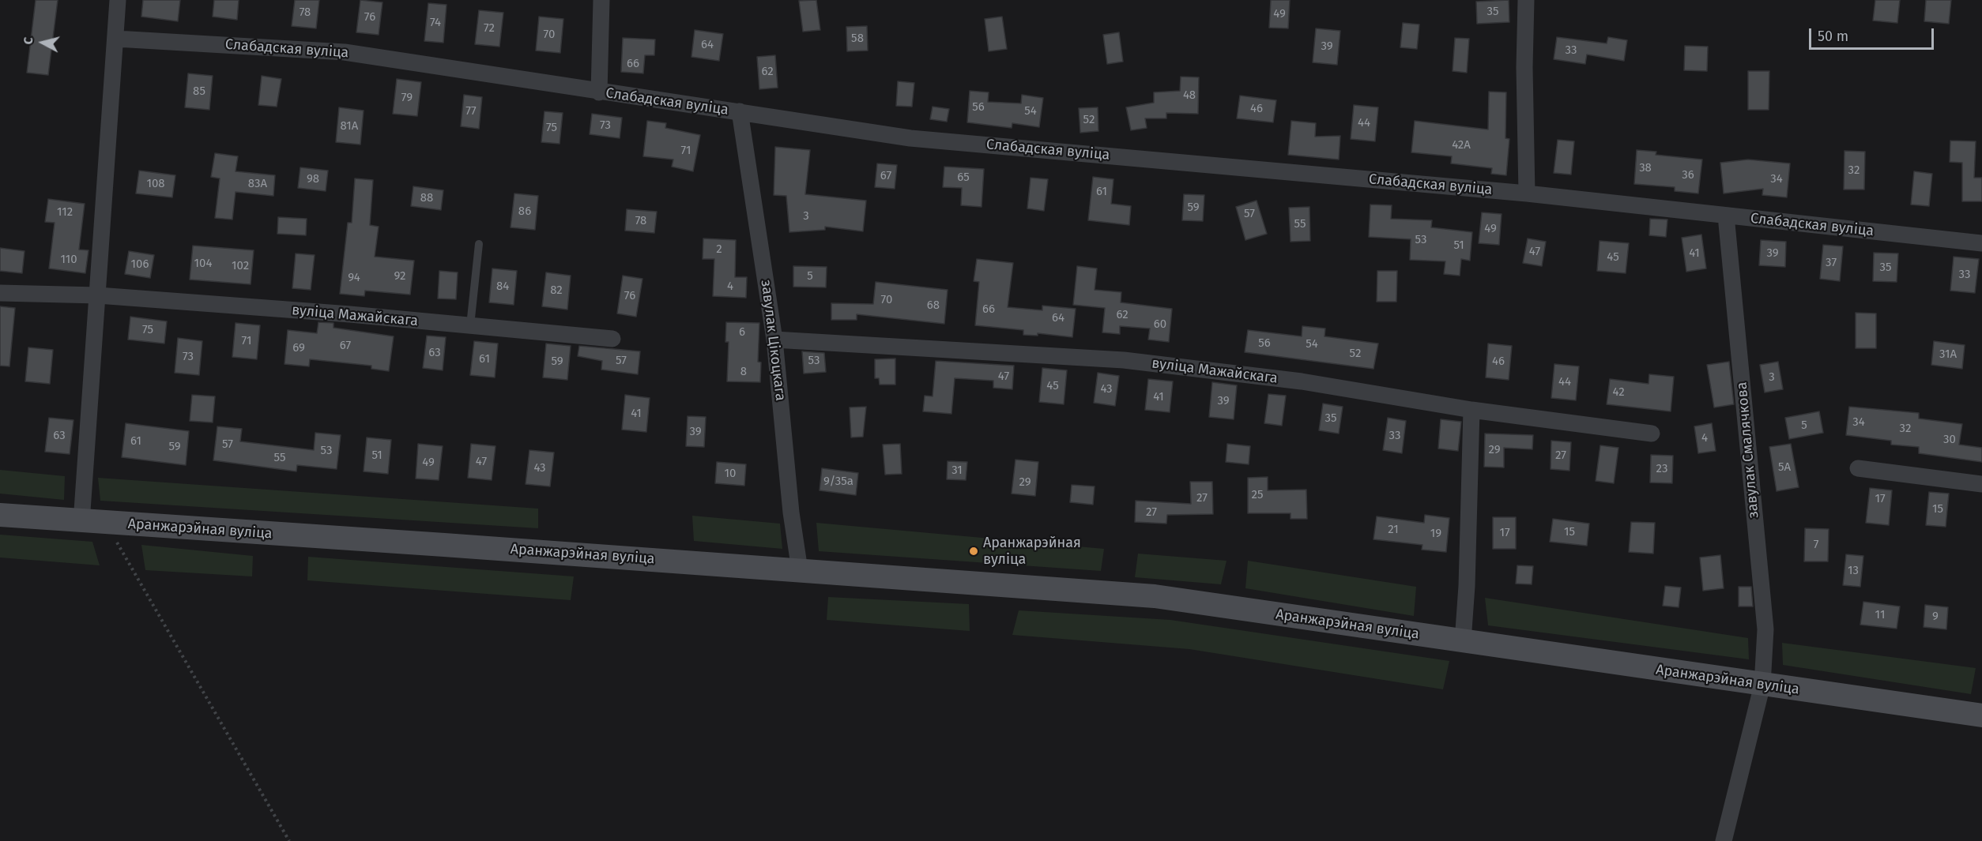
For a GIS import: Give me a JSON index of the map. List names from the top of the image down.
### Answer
{
  "streets": {
    "main road": ["Аранжарэйная вуліца"],
    "street": [
      "Слабадская вуліца",
      "вуліца Мажайскага",
      "завулак Цікоцкага",
      "завулак Смалячкова"
    ]
  },
  "crossings": [
    ["Слабадская вуліца", "завулак Цікоцкага"],
    ["Слабадская вуліца", "завулак Смалячкова"],
    ["вуліца Мажайскага", "завулак Цікоцкага"],
    ["завулак Цікоцкага", "Аранжарэйная вуліца"],
    ["завулак Смалячкова", "Аранжарэйная вуліца"]
  ],
  "places": ["Аранжарэйная вуліца"],
  "house_numbers": [
    "35",
    "78",
    "49",
    "76",
    "74",
    "72",
    "70",
    "58",
    "64",
    "39",
    "33",
    "66",
    "62",
    "85",
    "48",
    "79",
    "56",
    "46",
    "77",
    "54",
    "52",
    "44",
    "73",
    "81А",
    "75",
    "42А",
    "71",
    "38",
    "32",
    "36",
    "67",
    "65",
    "98",
    "34",
    "108",
    "83А",
    "61",
    "88",
    "59",
    "86",
    "112",
    "57",
    "3",
    "78",
    "55",
    "49",
    "53",
    "51",
    "2",
    "47",
    "41",
    "39",
    "45",
    "110",
    "37",
    "104",
    "106",
    "102",
    "35",
    "33",
    "92",
    "5",
    "94",
    "84",
    "4",
    "82",
    "76",
    "70",
    "68",
    "66",
    "62",
    "64",
    "60",
    "75",
    "6",
    "71",
    "56",
    "54",
    "67",
    "69",
    "63",
    "52",
    "31А",
    "73",
    "61",
    "57",
    "53",
    "59",
    "46",
    "8",
    "47",
    "3",
    "44",
    "45",
    "43",
    "42",
    "41",
    "39",
    "41",
    "35",
    "34",
    "5",
    "32",
    "39",
    "63",
    "33",
    "4",
    "30",
    "61",
    "57",
    "59",
    "29",
    "53",
    "51",
    "27",
    "55",
    "47",
    "49",
    "5А",
    "43",
    "23",
    "31",
    "10",
    "9/35а",
    "29",
    "25",
    "27",
    "17",
    "15",
    "27",
    "21",
    "15",
    "17",
    "19",
    "7",
    "13",
    "11",
    "9"
  ],
  "scale_bar": "50 m",
  "north": "left"
}
